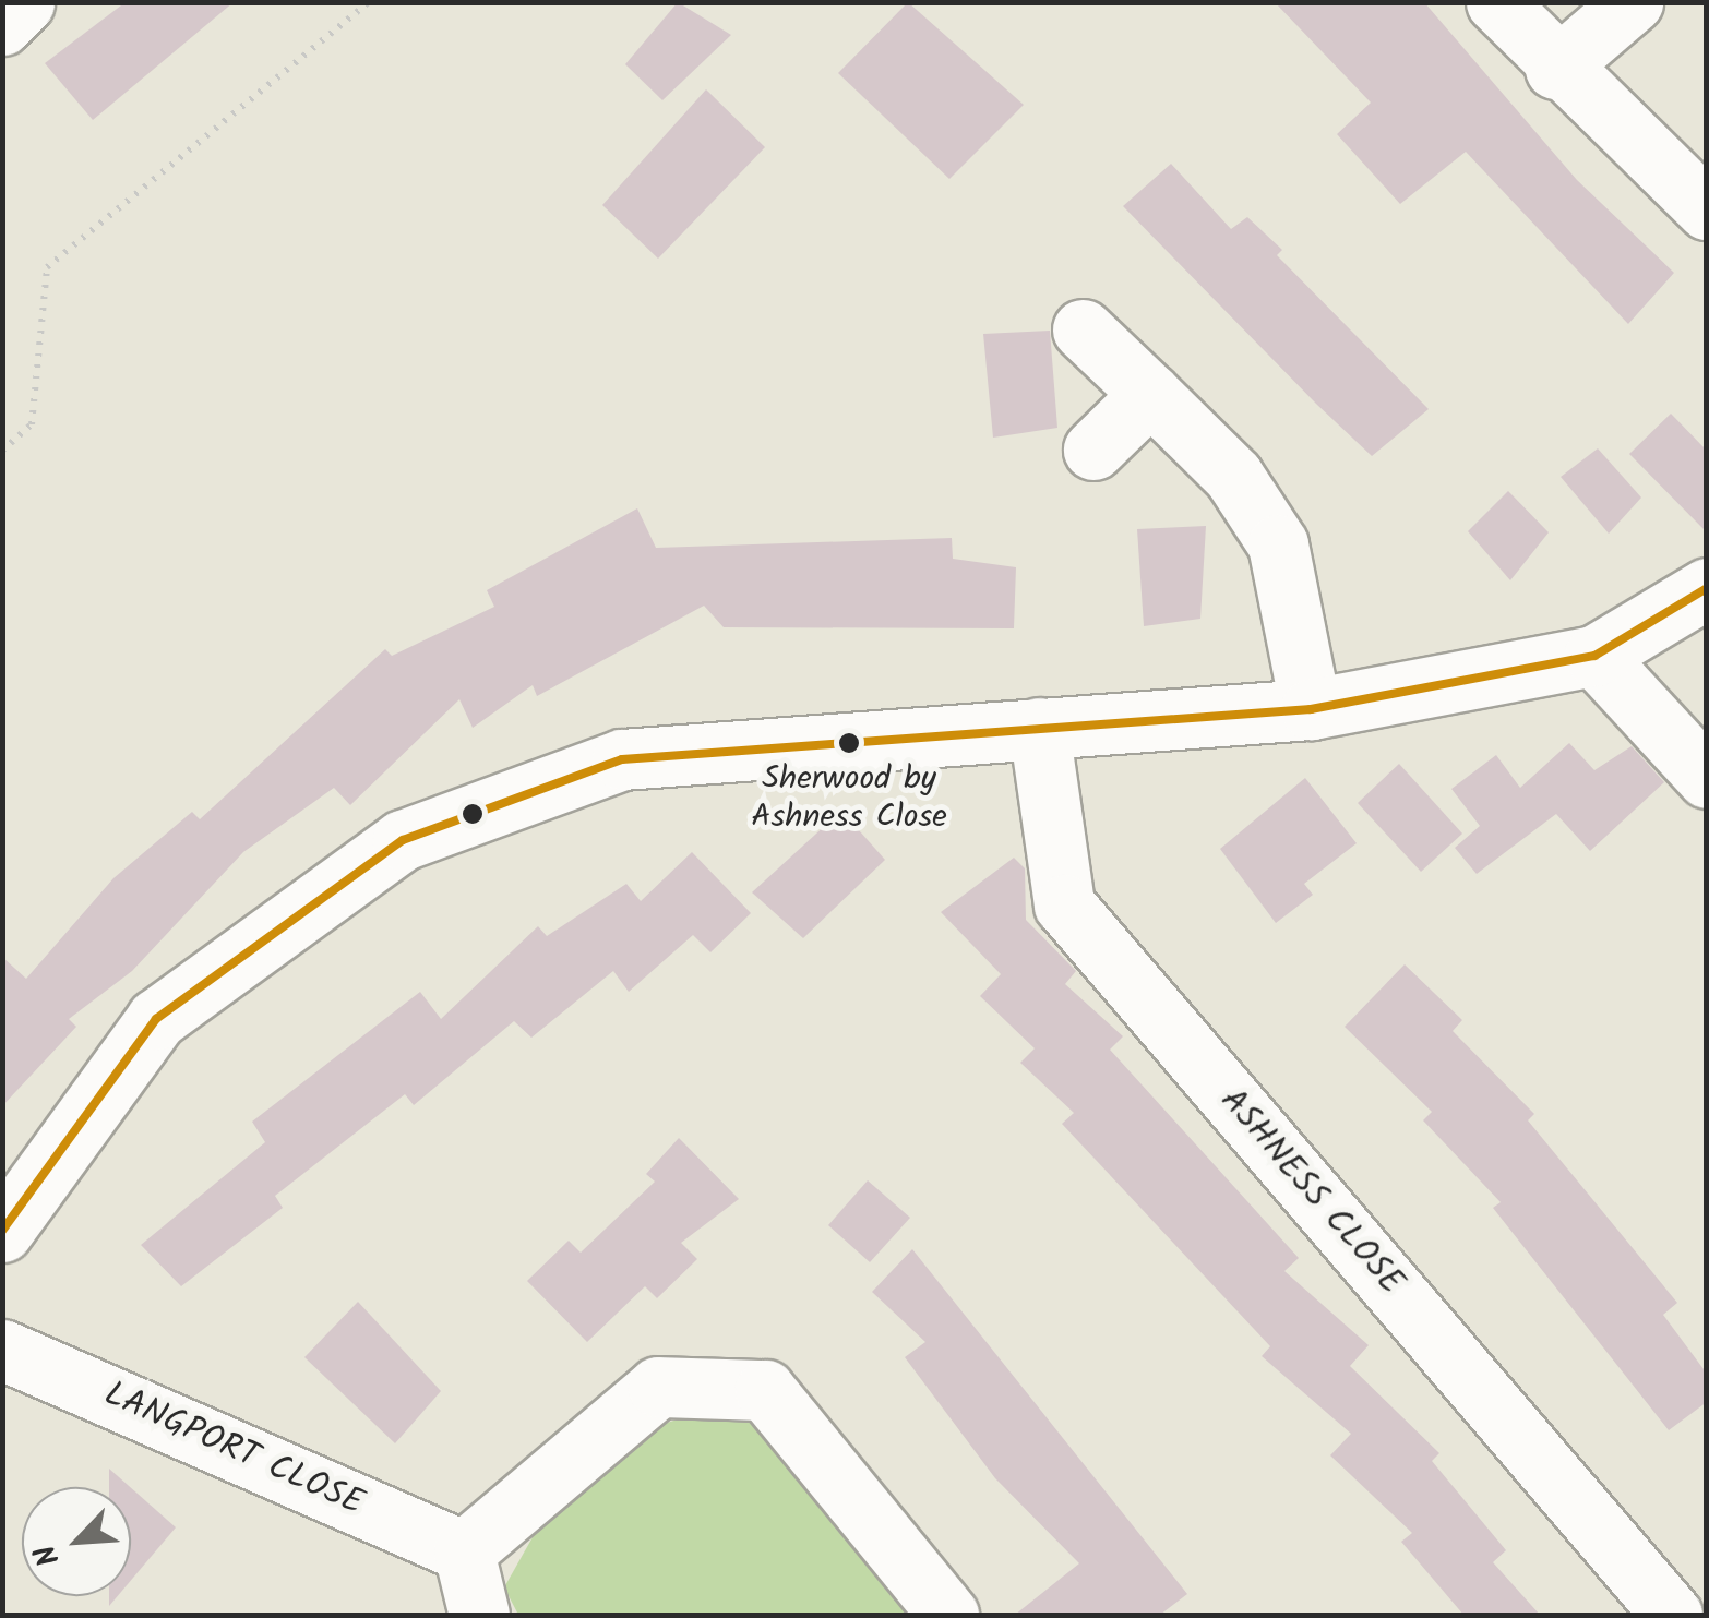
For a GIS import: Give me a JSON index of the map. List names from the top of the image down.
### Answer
{
  "streets": {
    "street": ["ASHNESS CLOSE", "LANGPORT CLOSE"]
  },
  "places": ["Sherwood by Ashness Close"],
  "north": "bottom left"
}
